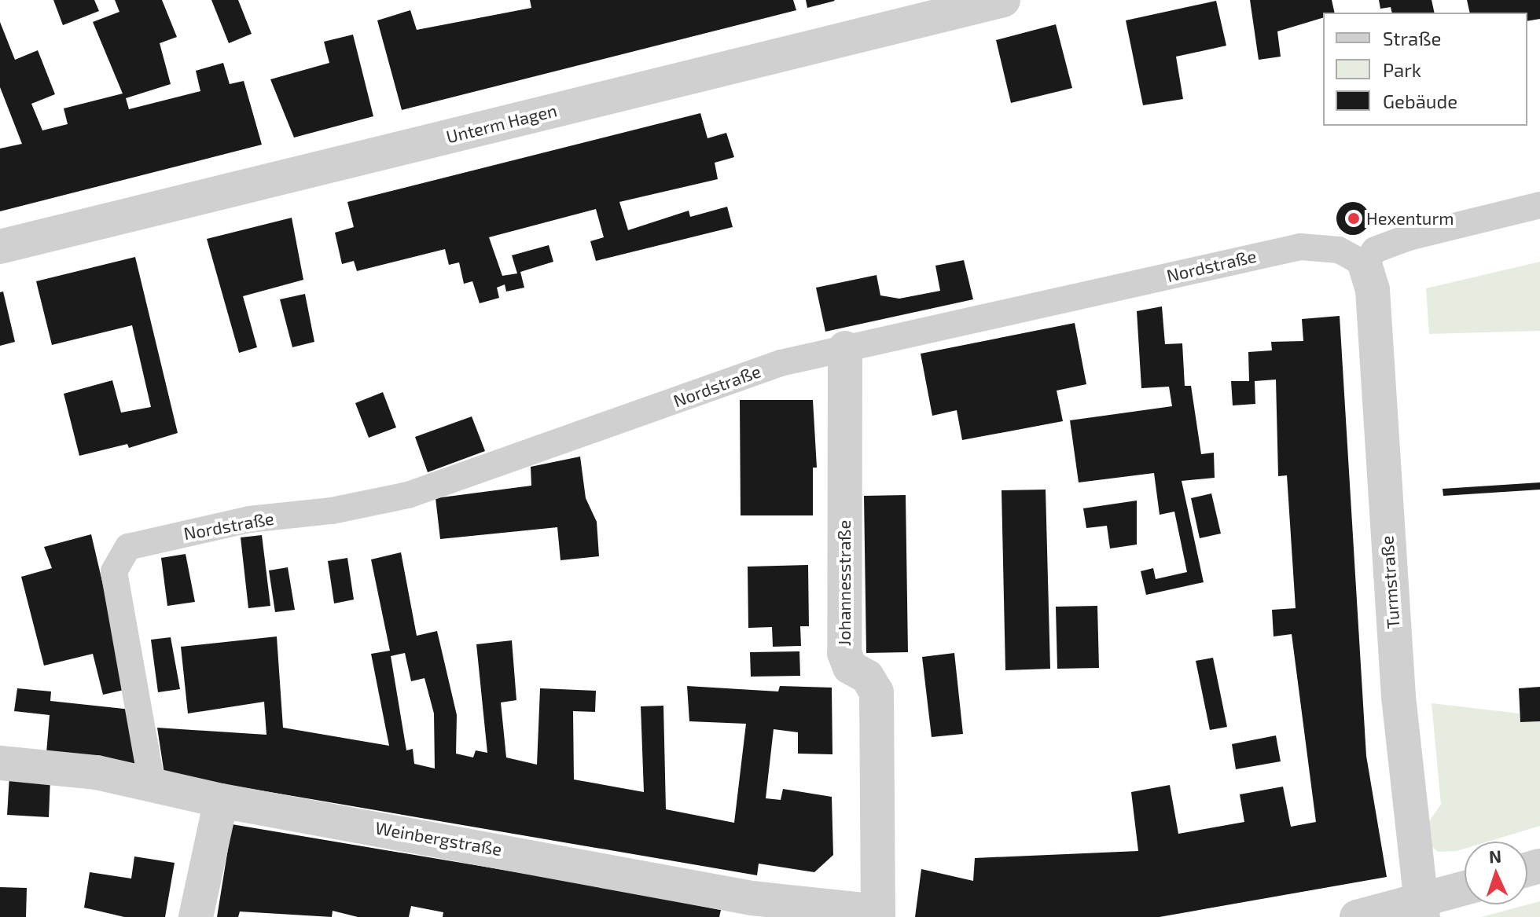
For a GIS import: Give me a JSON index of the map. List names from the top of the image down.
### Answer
{
  "streets": {
    "street": [
      "Unterm Hagen",
      "Turmstraße",
      "Johannesstraße",
      "Weinbergstraße"
    ],
    "lane": ["Nordstraße"]
  },
  "crossings": [
    ["Nordstraße", "Turmstraße"],
    ["Nordstraße", "Johannesstraße"],
    ["Nordstraße", "Weinbergstraße"],
    ["Johannesstraße", "Weinbergstraße"]
  ],
  "places": ["Hexenturm"],
  "legend": ["Straße", "Park", "Gebäude"],
  "north": "top"
}
